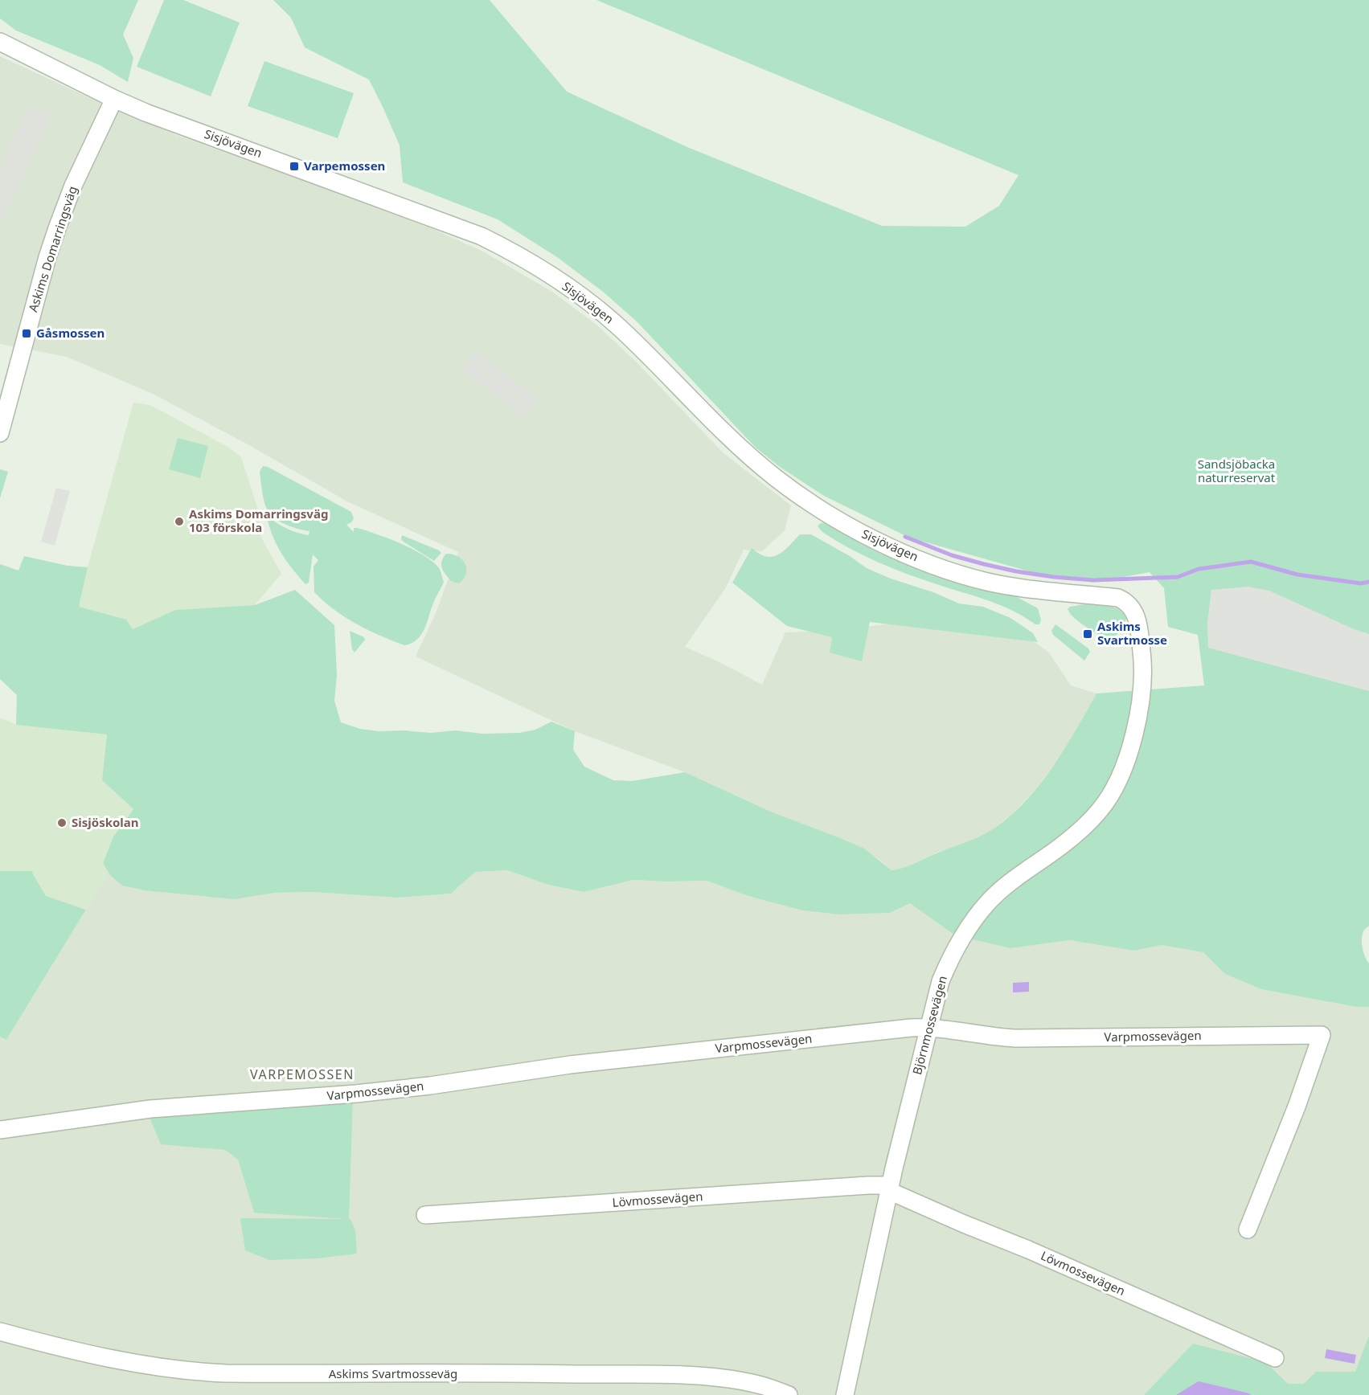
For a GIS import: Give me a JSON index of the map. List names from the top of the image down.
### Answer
{
  "streets": {
    "street": [
      "Sisjövägen",
      "Askims Domarringsväg",
      "Björnmossevägen",
      "Varpmossevägen",
      "Lövmossevägen",
      "Askims Svartmosseväg"
    ]
  },
  "crossings": [
    ["Sisjövägen", "Askims Domarringsväg"],
    ["Sisjövägen", "Björnmossevägen"],
    ["Björnmossevägen", "Varpmossevägen"],
    ["Björnmossevägen", "Lövmossevägen"]
  ],
  "districts": ["VARPEMOSSEN"],
  "parks": ["Sandsjöbacka naturreservat"],
  "places": {
    "transit": ["Varpemossen", "Gåsmossen", "Askims Svartmosse"],
    "other": ["Askims Domarringsväg 103 förskola", "Sisjöskolan"]
  }
}
